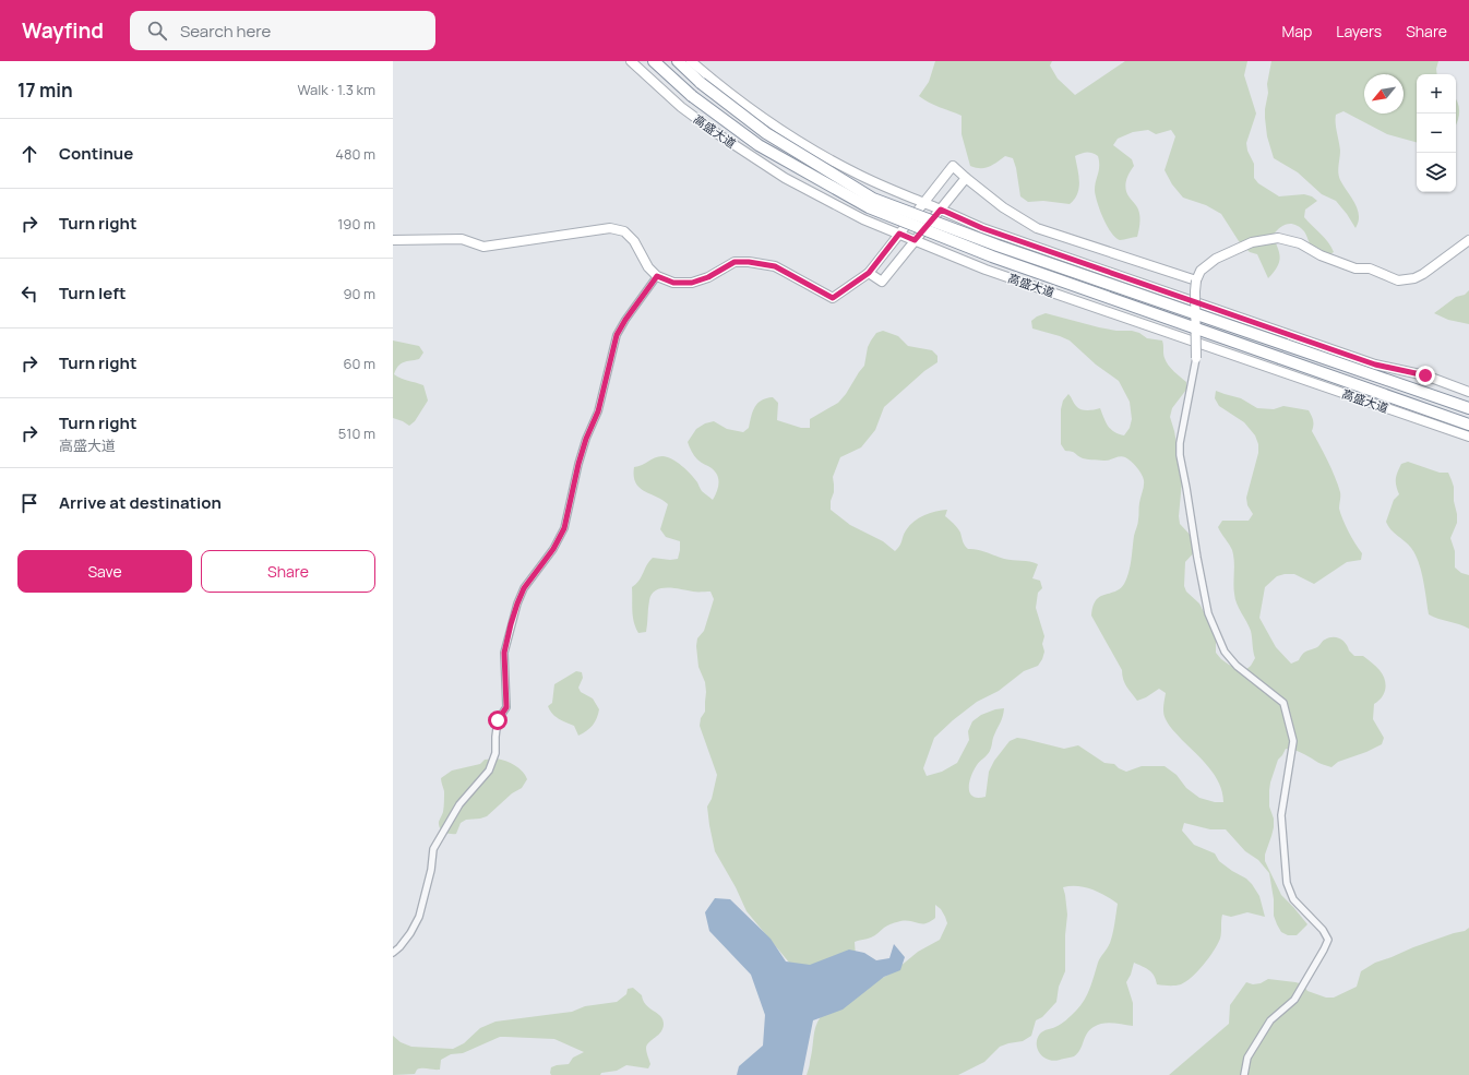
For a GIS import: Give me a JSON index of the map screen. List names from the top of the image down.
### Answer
{
  "streets": {
    "highway": ["高盛大道"]
  },
  "north": "bottom left",
  "page": {
    "header": "Wayfind",
    "search": "Search here",
    "nav": ["Map", "Layers", "Share"],
    "heading": ["17 min", "Walk · 1.3 km"],
    "map_buttons": ["+", "−"],
    "list": [
      ["Continue", "480 m"],
      ["Turn right", "190 m"],
      ["Turn left", "90 m"],
      ["Turn right", "60 m"],
      ["Turn right", "高盛大道", "510 m"],
      "Arrive at destination"
    ],
    "buttons": ["Save", "Share"]
  }
}
